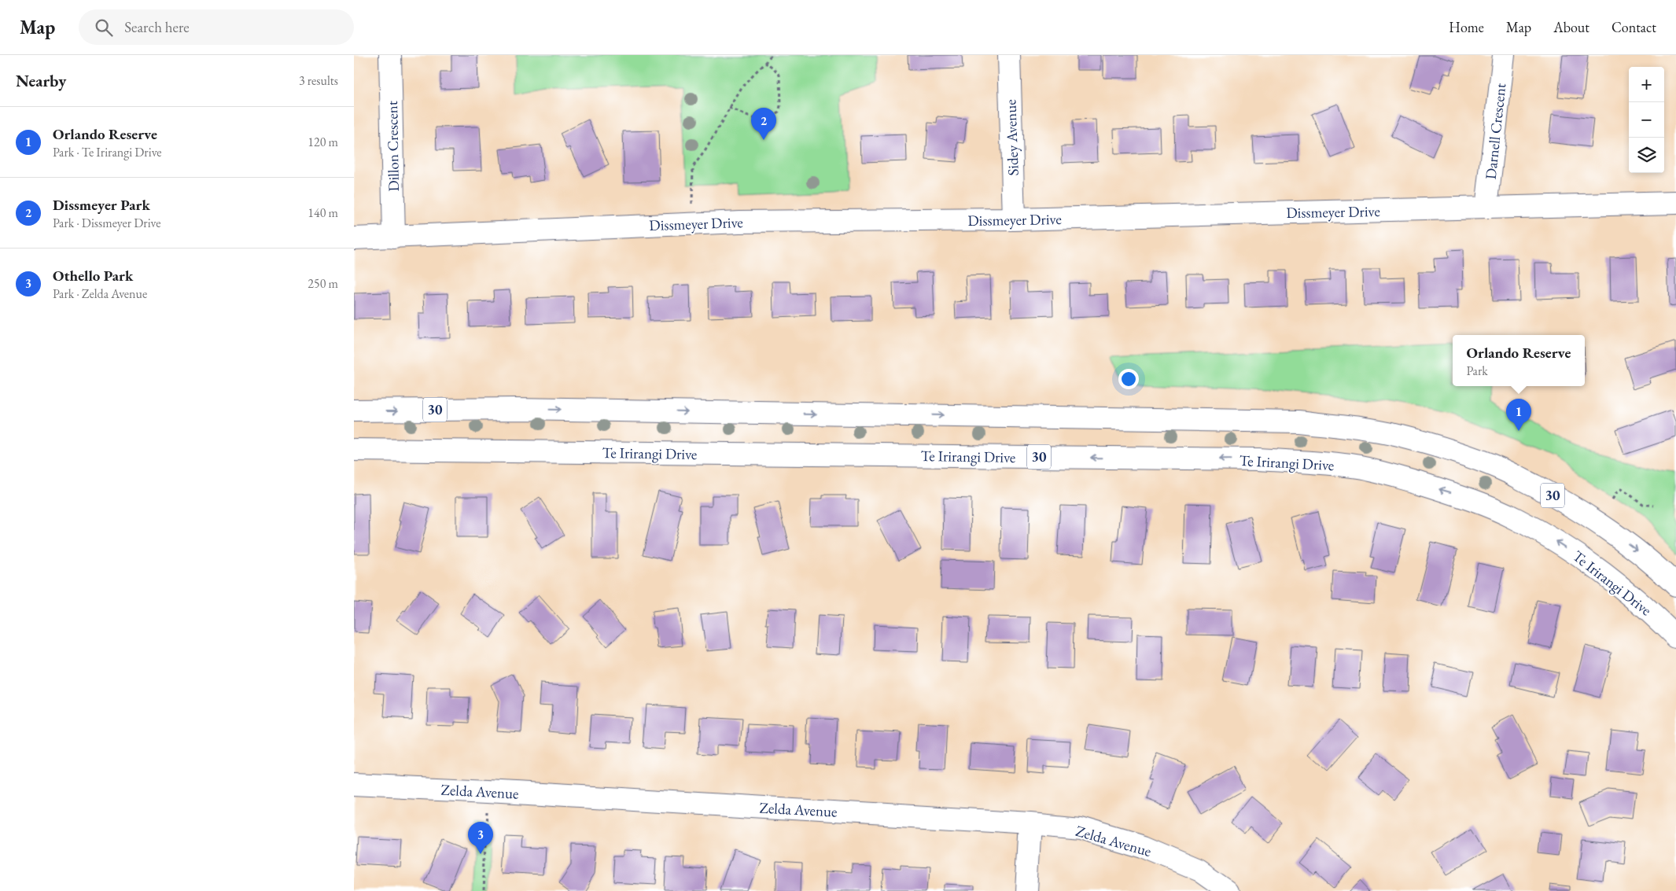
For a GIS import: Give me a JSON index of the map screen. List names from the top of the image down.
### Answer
{
  "streets": {
    "street": [
      "Darnell Crescent",
      "Sidey Avenue",
      "Dillon Crescent",
      "Dissmeyer Drive",
      "30",
      "Te Irirangi Drive",
      "Zelda Avenue"
    ]
  },
  "crossings": [
    ["Darnell Crescent", "Dissmeyer Drive"],
    ["Sidey Avenue", "Dissmeyer Drive"],
    ["Dillon Crescent", "Dissmeyer Drive"]
  ],
  "page": {
    "header": "Map",
    "search": "Search here",
    "nav": [
      "Home",
      "Map",
      "About",
      "Contact"
    ],
    "heading": ["Nearby", "3 results"],
    "map_buttons": ["+", "−"],
    "list": [
      {
        "mark": "1",
        "name": "Orlando Reserve",
        "note": "Park · Te Irirangi Drive",
        "value": "120 m"
      },
      {
        "mark": "2",
        "name": "Dissmeyer Park",
        "note": "Park · Dissmeyer Drive",
        "value": "140 m"
      },
      {
        "mark": "3",
        "name": "Othello Park",
        "note": "Park · Zelda Avenue",
        "value": "250 m"
      }
    ],
    "pins": ["2", "1", "3"],
    "popup": ["Orlando Reserve", "Park"]
  }
}
